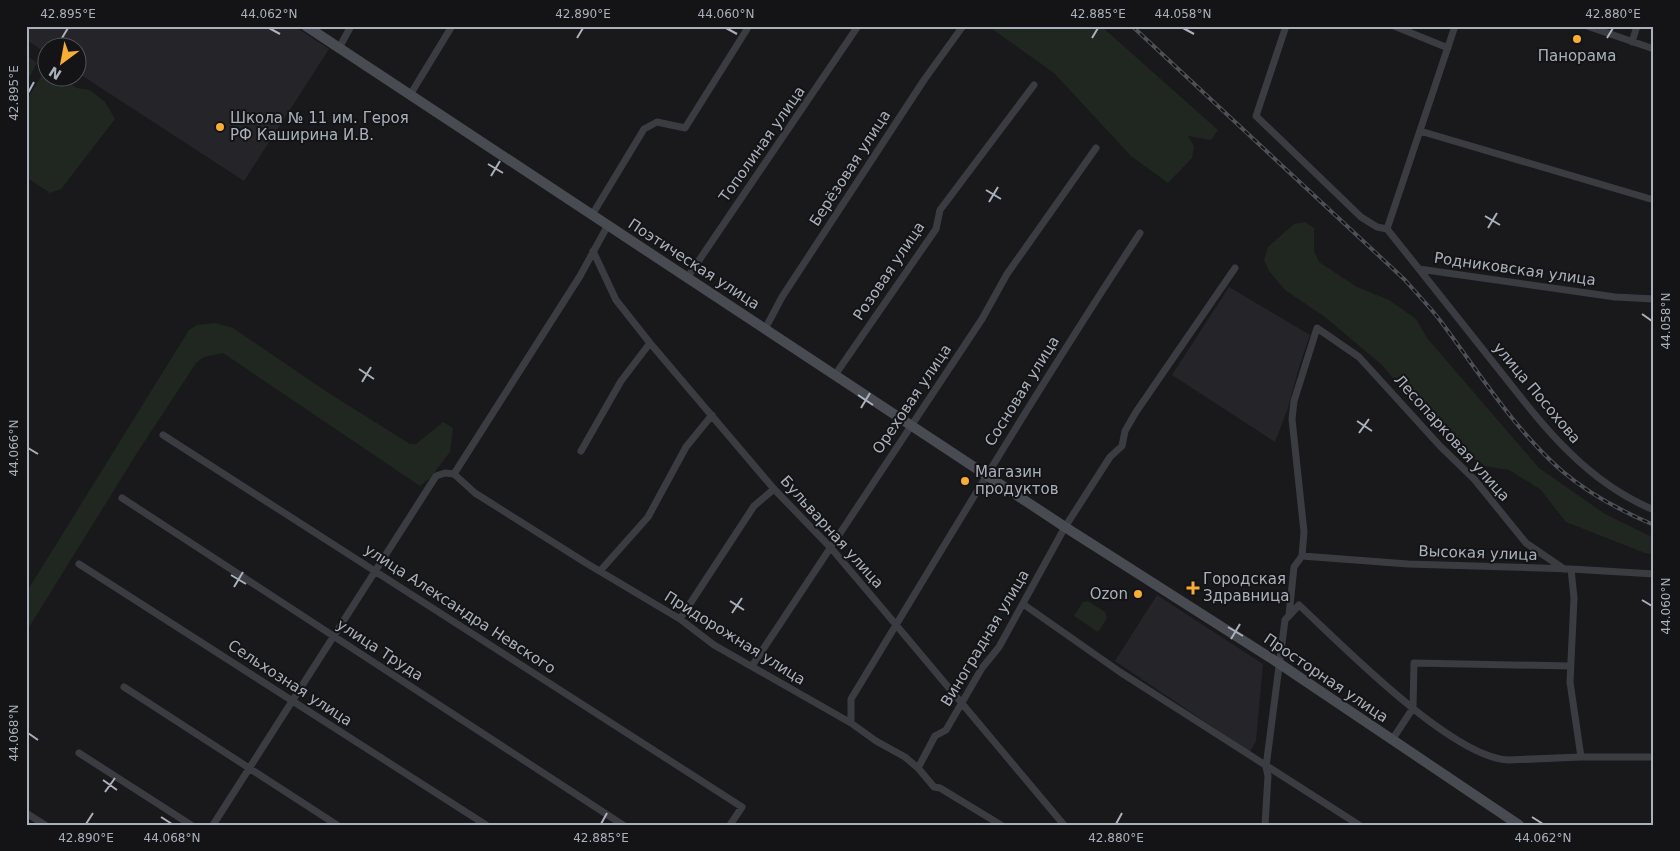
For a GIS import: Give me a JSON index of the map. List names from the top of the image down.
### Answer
{
  "streets": {
    "street": [
      "Тополиная улица",
      "Берёзовая улица",
      "Поэтическая улица",
      "Родниковская улица",
      "Розовая улица",
      "Сосновая улица",
      "улица Посохова",
      "Ореховая улица",
      "Лесопарковая улица",
      "Бульварная улица",
      "Высокая улица",
      "улица Александра Невского",
      "Придорожная улица",
      "Виноградная улица",
      "улица Труда",
      "Просторная улица",
      "Сельхозная улица"
    ]
  },
  "crossings": [
    ["Тополиная улица", "Поэтическая улица"],
    ["Берёзовая улица", "Поэтическая улица"],
    ["Поэтическая улица", "Розовая улица"],
    ["Поэтическая улица", "Сосновая улица"],
    ["Поэтическая улица", "Ореховая улица"],
    ["Поэтическая улица", "Виноградная улица"],
    ["Поэтическая улица", "Просторная улица"],
    ["Родниковская улица", "улица Посохова"],
    ["Сосновая улица", "Бульварная улица"],
    ["Сосновая улица", "Придорожная улица"],
    ["Ореховая улица", "Бульварная улица"],
    ["Ореховая улица", "Придорожная улица"],
    ["Лесопарковая улица", "Высокая улица"],
    ["Бульварная улица", "Виноградная улица"],
    ["Придорожная улица", "Виноградная улица"],
    ["Виноградная улица", "Просторная улица"]
  ],
  "places": {
    "other": [
      "Панорама",
      "Школа № 11 им. Героя РФ Каширина И.В.",
      "Магазин продуктов",
      "Ozon"
    ],
    "health": ["Городская Здравница"]
  },
  "north": "bottom left",
  "coordinates": [
    "42.895°E",
    "44.062°N",
    "42.890°E",
    "44.060°N",
    "42.885°E",
    "44.058°N",
    "42.880°E",
    "44.066°N",
    "44.068°N"
  ]
}
